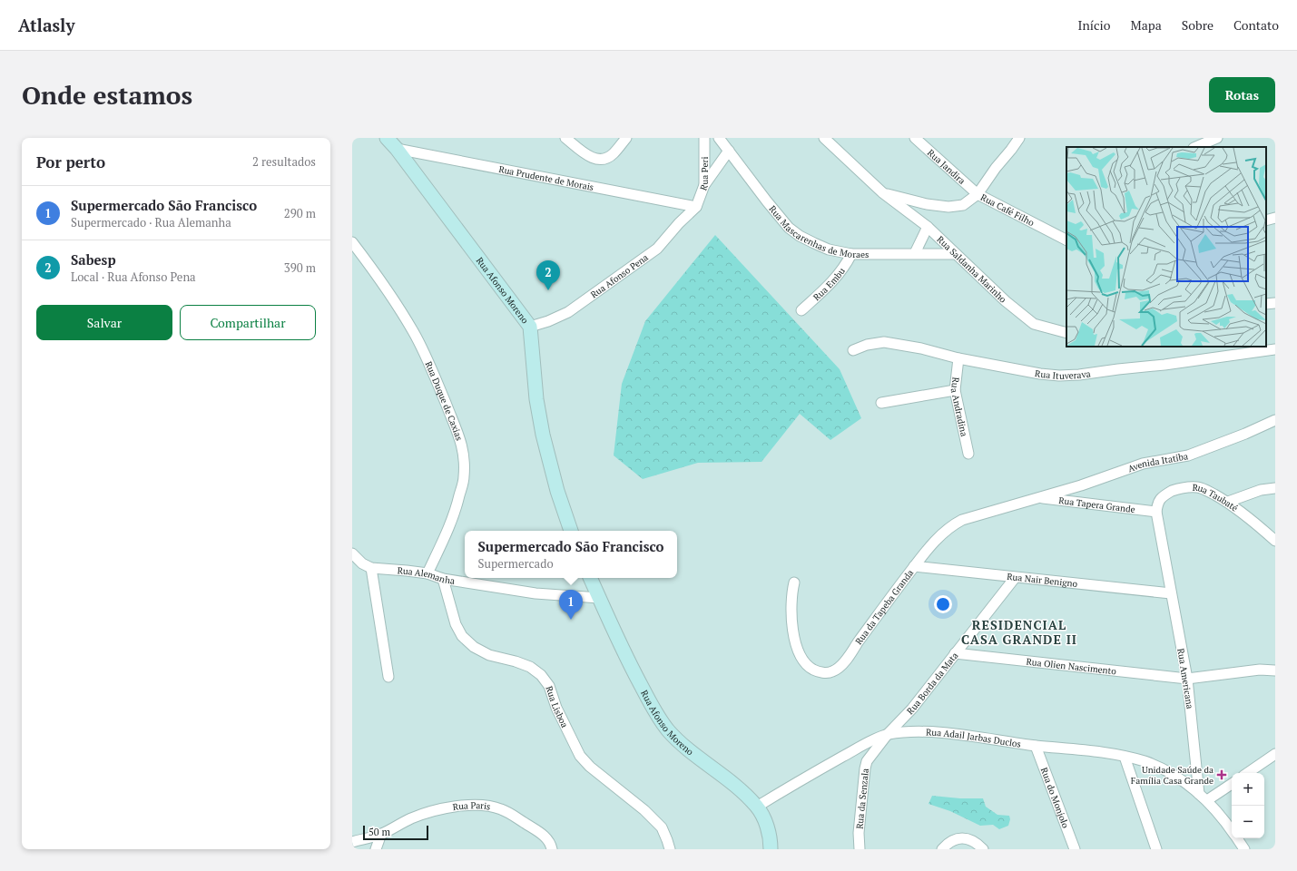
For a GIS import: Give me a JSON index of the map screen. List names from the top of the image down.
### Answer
{
  "streets": {
    "main road": ["Rua Afonso Moreno"],
    "street": [
      "Rua Jandira",
      "Rua Peri",
      "Rua Prudente de Morais",
      "Rua Café Filho",
      "Rua Mascarenhas de Moraes",
      "Rua Saldanha Marinho",
      "Rua Afonso Pena",
      "Rua Embu",
      "Rua Ituverava",
      "Rua Duque de Caxias",
      "Rua Andradina",
      "Avenida Itatiba",
      "Rua Taubaté",
      "Rua Tapera Grande",
      "Rua Alemanha",
      "Rua Nair Benigno",
      "Rua da Tapeba Granda",
      "Rua Olien Nascimento",
      "Rua Americana",
      "Rua Borda da Mata",
      "Rua Lisboa",
      "Rua Adail Jarbas Duclos",
      "Rua do Monjolo",
      "Rua da Senzala",
      "Rua Paris"
    ]
  },
  "crossings": [
    ["Rua Jandira", "Rua Café Filho"],
    ["Rua Peri", "Rua Prudente de Morais"],
    ["Rua Peri", "Rua Afonso Pena"],
    ["Rua Prudente de Morais", "Rua Afonso Pena"],
    ["Rua Prudente de Morais", "Rua Afonso Moreno"],
    ["Rua Café Filho", "Rua Saldanha Marinho"],
    ["Rua Mascarenhas de Moraes", "Rua Saldanha Marinho"],
    ["Rua Mascarenhas de Moraes", "Rua Embu"],
    ["Rua Afonso Pena", "Rua Afonso Moreno"],
    ["Rua Afonso Moreno", "Rua Alemanha"],
    ["Rua Afonso Moreno", "Rua Adail Jarbas Duclos"],
    ["Rua Ituverava", "Rua Andradina"],
    ["Rua Duque de Caxias", "Rua Alemanha"],
    ["Avenida Itatiba", "Rua Tapera Grande"],
    ["Avenida Itatiba", "Rua da Tapeba Granda"],
    ["Rua Taubaté", "Rua Tapera Grande"],
    ["Rua Taubaté", "Rua Americana"],
    ["Rua Tapera Grande", "Rua da Tapeba Granda"],
    ["Rua Tapera Grande", "Rua Americana"],
    ["Rua Alemanha", "Rua Lisboa"],
    ["Rua Nair Benigno", "Rua da Tapeba Granda"],
    ["Rua Nair Benigno", "Rua Americana"],
    ["Rua Nair Benigno", "Rua Borda da Mata"],
    ["Rua Olien Nascimento", "Rua Americana"],
    ["Rua Olien Nascimento", "Rua Borda da Mata"],
    ["Rua Americana", "Rua Adail Jarbas Duclos"],
    ["Rua Borda da Mata", "Rua Adail Jarbas Duclos"],
    ["Rua Borda da Mata", "Rua da Senzala"],
    ["Rua Adail Jarbas Duclos", "Rua do Monjolo"],
    ["Rua Adail Jarbas Duclos", "Rua da Senzala"]
  ],
  "districts": ["RESIDENCIAL CASA GRANDE II"],
  "places": {
    "health": ["Unidade Saúde da Família Casa Grande"]
  },
  "scale_bar": "50 m",
  "page": {
    "header": "Atlasly",
    "nav": [
      "Início",
      "Mapa",
      "Sobre",
      "Contato"
    ],
    "buttons": [
      "Rotas",
      ["Salvar", "Compartilhar"]
    ],
    "title": "Onde estamos",
    "heading": ["Por perto", "2 resultados"],
    "list": [
      {
        "mark": "1",
        "name": "Supermercado São Francisco",
        "note": "Supermercado · Rua Alemanha",
        "value": "290 m"
      },
      {
        "mark": "2",
        "name": "Sabesp",
        "note": "Local · Rua Afonso Pena",
        "value": "390 m"
      }
    ],
    "pins": ["2", "1"],
    "popup": ["Supermercado São Francisco", "Supermercado"],
    "map_buttons": ["+", "−"],
    "scale": "50 m"
  }
}
